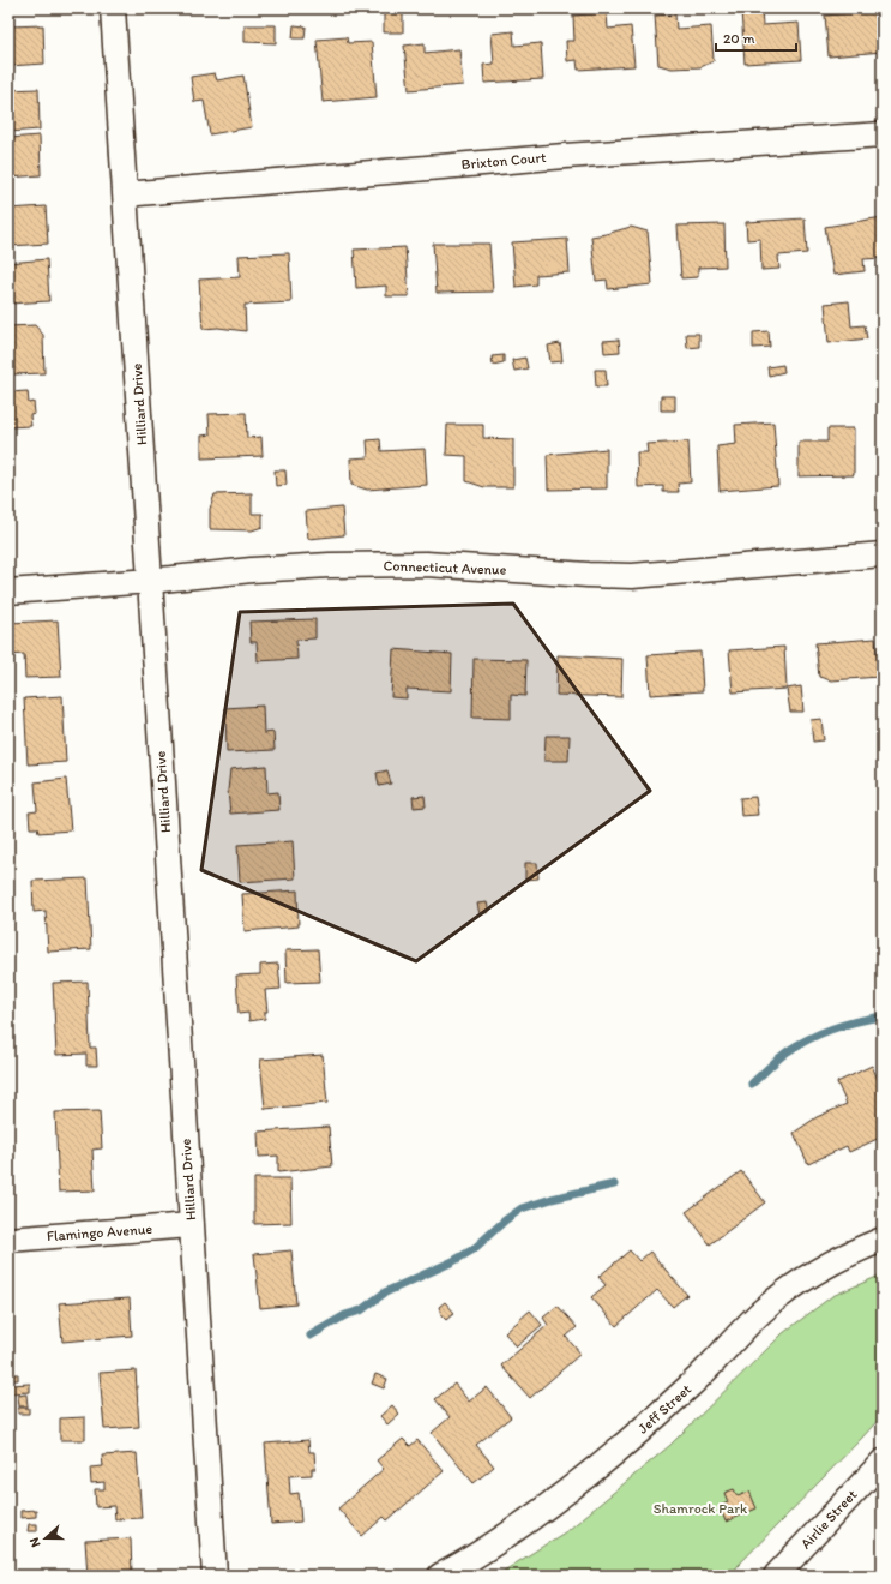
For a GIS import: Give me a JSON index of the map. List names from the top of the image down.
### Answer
{
  "streets": {
    "street": [
      "Brixton Court",
      "Hilliard Drive",
      "Connecticut Avenue",
      "Flamingo Avenue",
      "Jeff Street",
      "Airlie Street"
    ]
  },
  "crossings": [
    ["Brixton Court", "Hilliard Drive"],
    ["Hilliard Drive", "Connecticut Avenue"],
    ["Hilliard Drive", "Flamingo Avenue"]
  ],
  "parks": ["Shamrock Park"],
  "scale_bar": "20 m",
  "north": "left"
}
